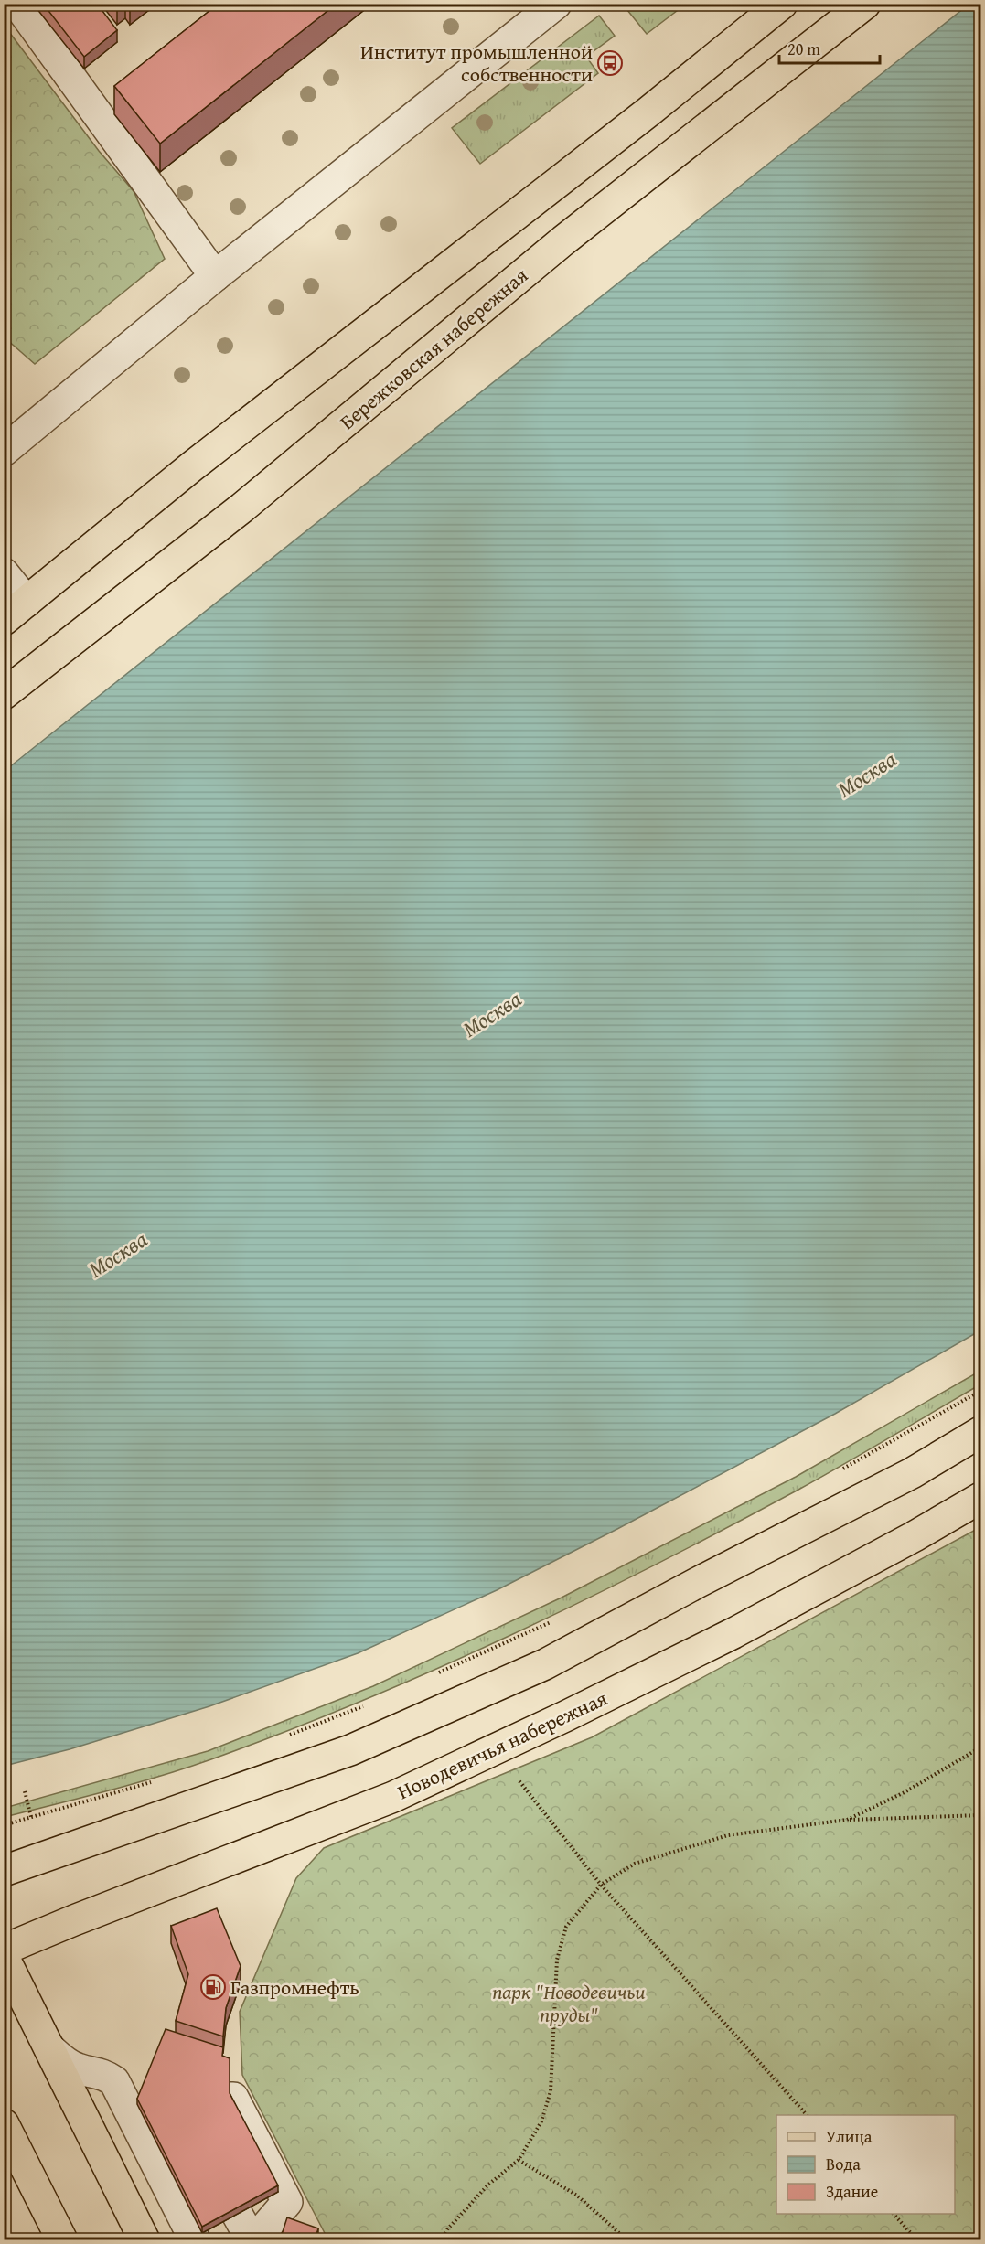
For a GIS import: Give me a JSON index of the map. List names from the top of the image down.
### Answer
{
  "streets": {
    "main road": ["Бережковская набережная", "Новодевичья набережная"]
  },
  "water": ["Москва"],
  "parks": ["парк \"Новодевичьи пруды\""],
  "places": {
    "bus stop": ["Институт промышленной собственности"],
    "fuel station": ["Газпромнефть"]
  },
  "legend": ["Улица", "Вода", "Здание"],
  "scale_bar": "20 m"
}
